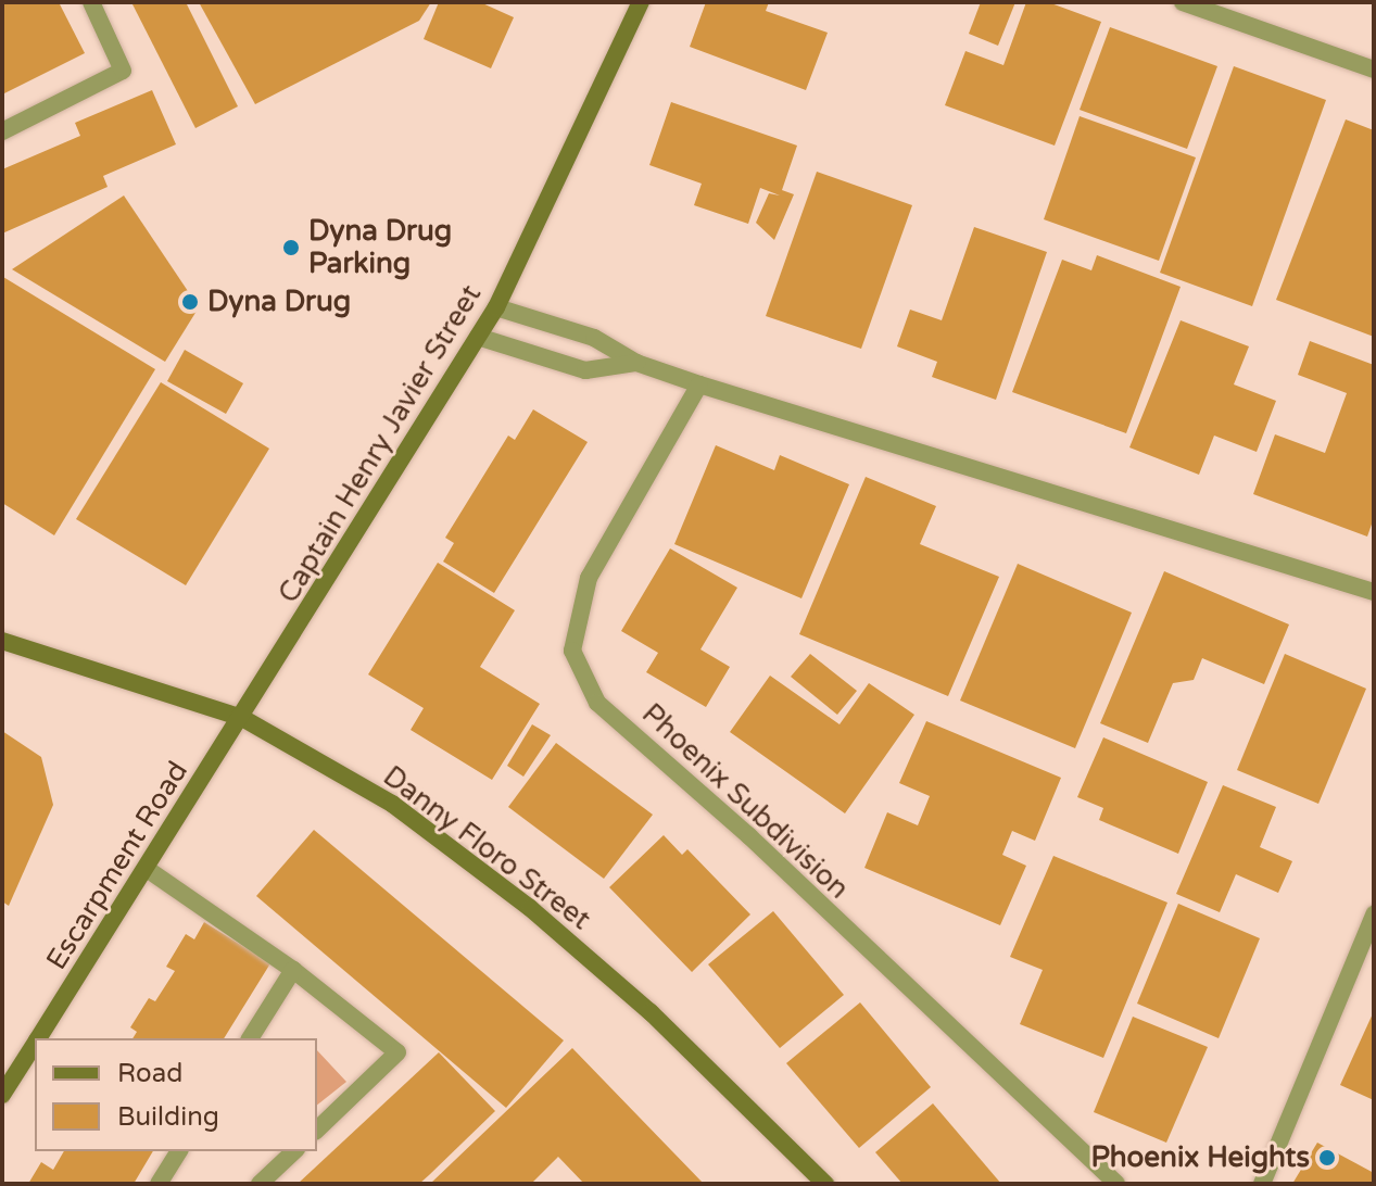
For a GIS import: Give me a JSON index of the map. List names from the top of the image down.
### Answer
{
  "streets": {
    "street": [
      "Captain Henry Javier Street",
      "Phoenix Subdivision",
      "Danny Floro Street",
      "Escarpment Road"
    ]
  },
  "crossings": [
    ["Captain Henry Javier Street", "Danny Floro Street"],
    ["Captain Henry Javier Street", "Escarpment Road"],
    ["Danny Floro Street", "Escarpment Road"]
  ],
  "places": ["Dyna Drug Parking", "Dyna Drug", "Phoenix Heights"],
  "legend": ["Road", "Building"]
}
